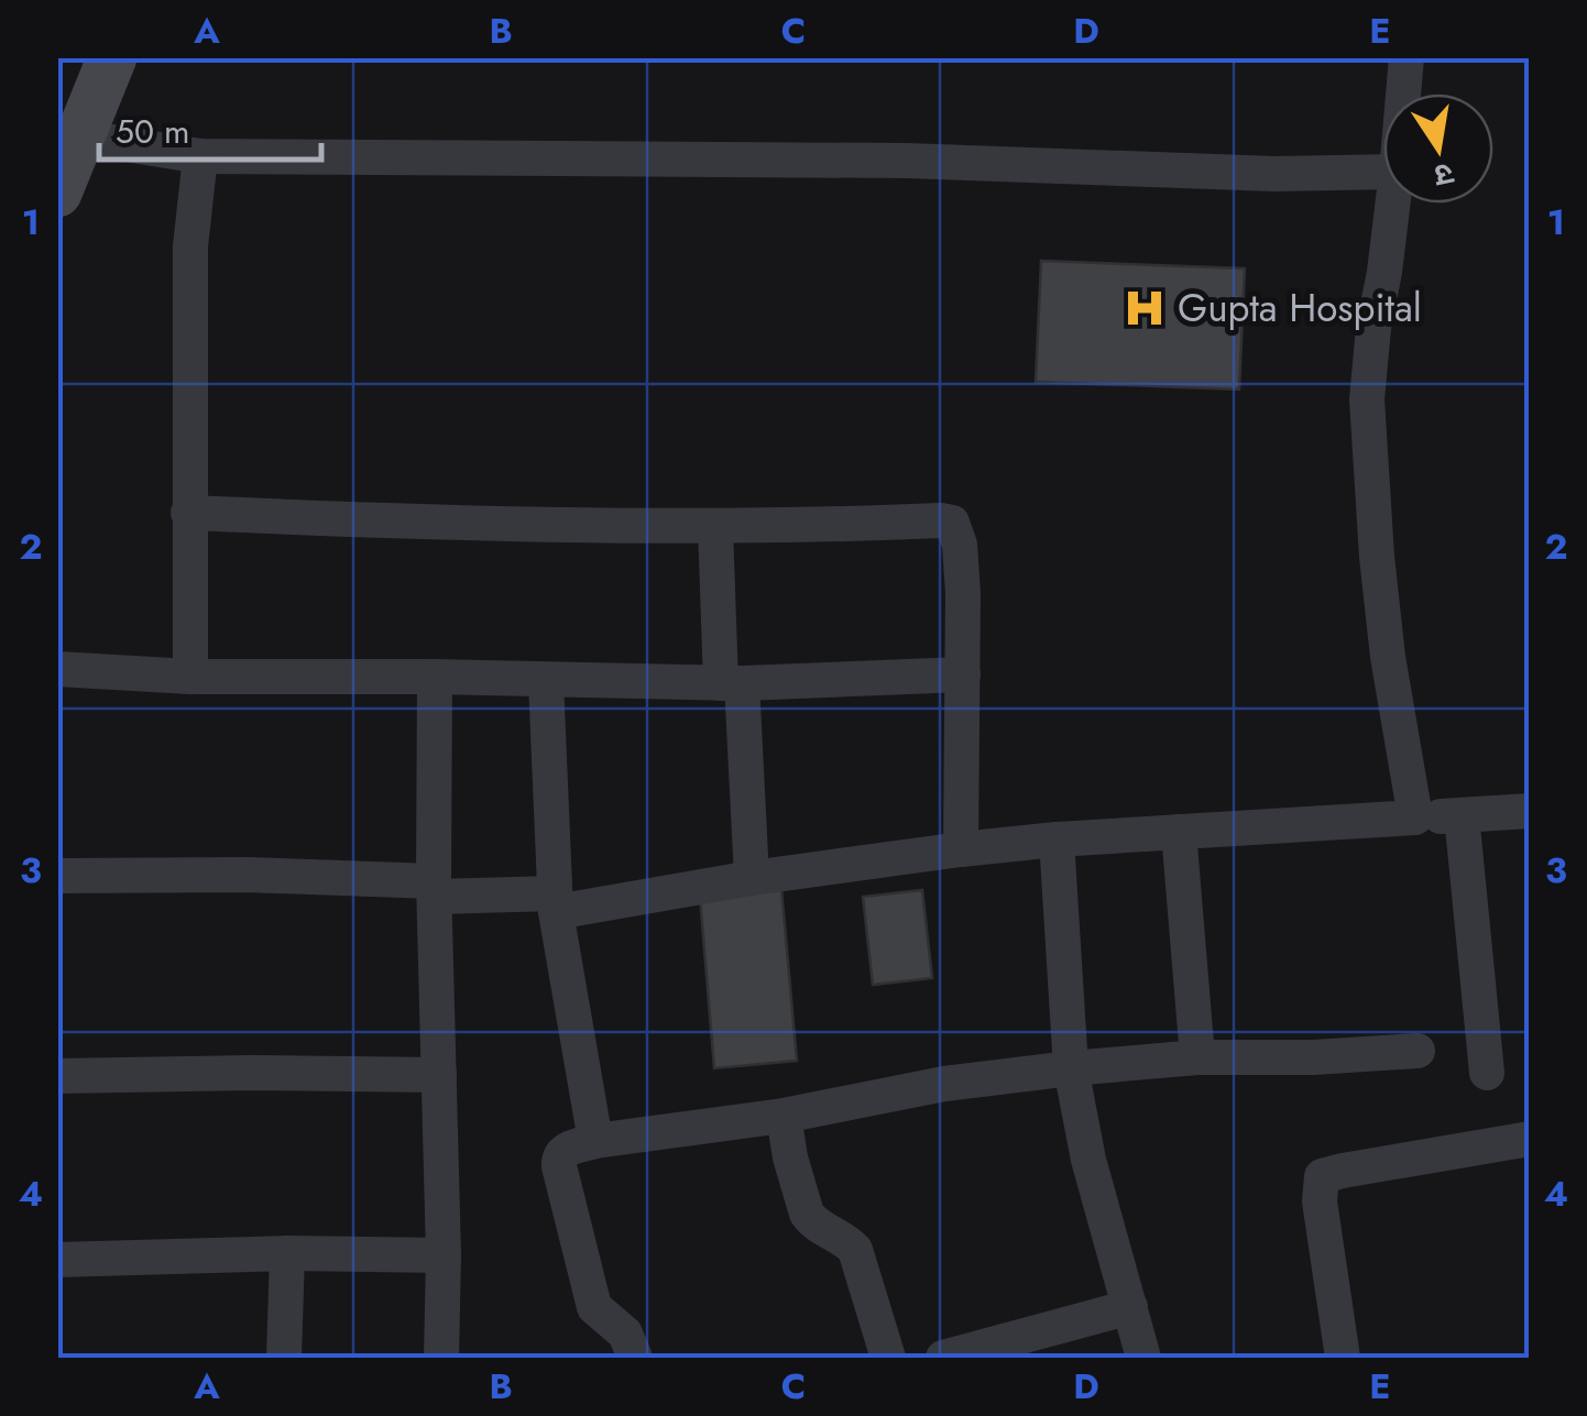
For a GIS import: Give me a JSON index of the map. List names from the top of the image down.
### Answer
{
  "places": {
    "hospital": ["Gupta Hospital"]
  },
  "scale_bar": "50 m",
  "north": "bottom",
  "grid": {
    "columns": [
      "A",
      "B",
      "C",
      "D",
      "E"
    ],
    "rows": [
      "1",
      "2",
      "3",
      "4"
    ]
  }
}
